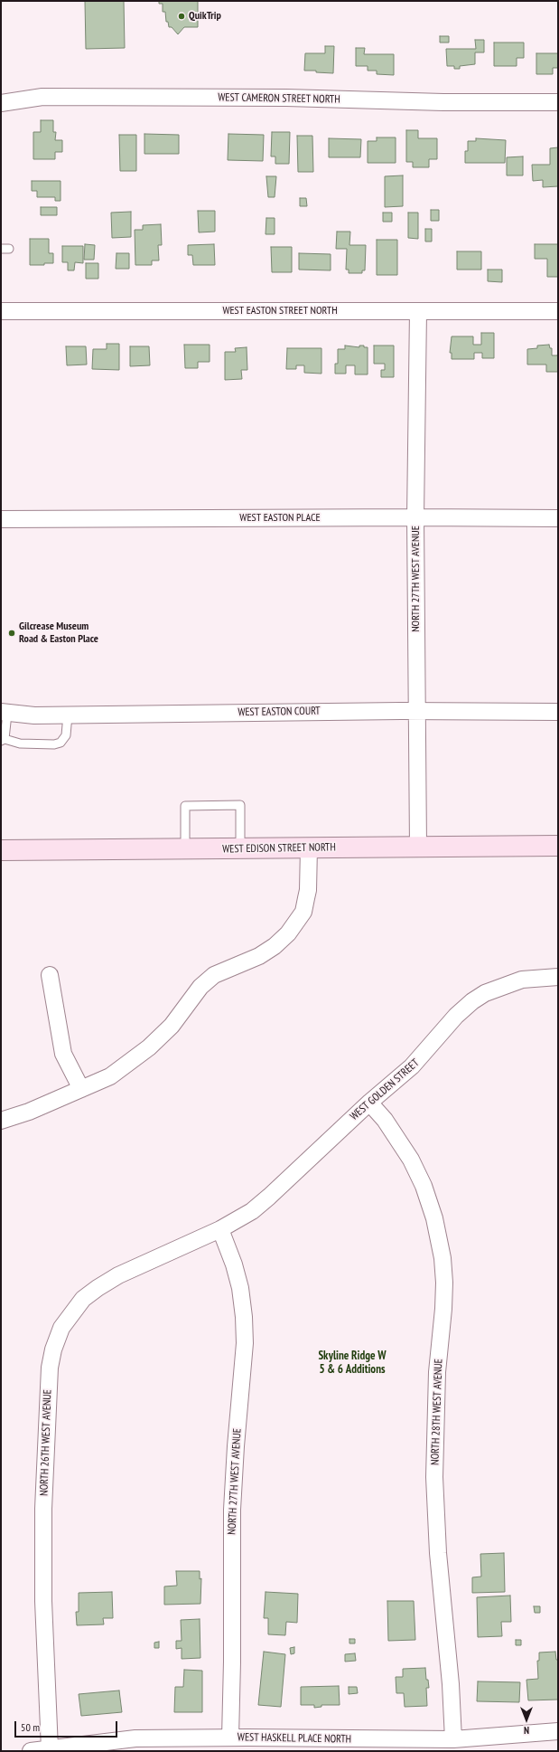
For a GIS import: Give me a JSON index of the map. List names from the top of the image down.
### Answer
{
  "streets": {
    "main road": ["WEST EDISON STREET NORTH"],
    "street": [
      "WEST CAMERON STREET NORTH",
      "WEST EASTON STREET NORTH",
      "WEST EASTON PLACE",
      "NORTH 27TH WEST AVENUE",
      "WEST EASTON COURT",
      "WEST GOLDEN STREET",
      "NORTH 28TH WEST AVENUE",
      "NORTH 26TH WEST AVENUE",
      "WEST HASKELL PLACE NORTH"
    ]
  },
  "crossings": [
    ["WEST EASTON STREET NORTH", "NORTH 27TH WEST AVENUE"],
    ["WEST EASTON PLACE", "NORTH 27TH WEST AVENUE"],
    ["NORTH 27TH WEST AVENUE", "WEST EASTON COURT"],
    ["NORTH 27TH WEST AVENUE", "WEST EDISON STREET NORTH"],
    ["NORTH 27TH WEST AVENUE", "WEST GOLDEN STREET"],
    ["NORTH 27TH WEST AVENUE", "NORTH 26TH WEST AVENUE"],
    ["NORTH 27TH WEST AVENUE", "WEST HASKELL PLACE NORTH"],
    ["WEST GOLDEN STREET", "NORTH 28TH WEST AVENUE"],
    ["WEST GOLDEN STREET", "NORTH 26TH WEST AVENUE"],
    ["NORTH 28TH WEST AVENUE", "WEST HASKELL PLACE NORTH"],
    ["NORTH 26TH WEST AVENUE", "WEST HASKELL PLACE NORTH"]
  ],
  "districts": ["Skyline Ridge W 5 & 6 Additions"],
  "places": ["QuikTrip", "Gilcrease Museum Road & Easton Place"],
  "scale_bar": "50 m",
  "north": "bottom"
}
